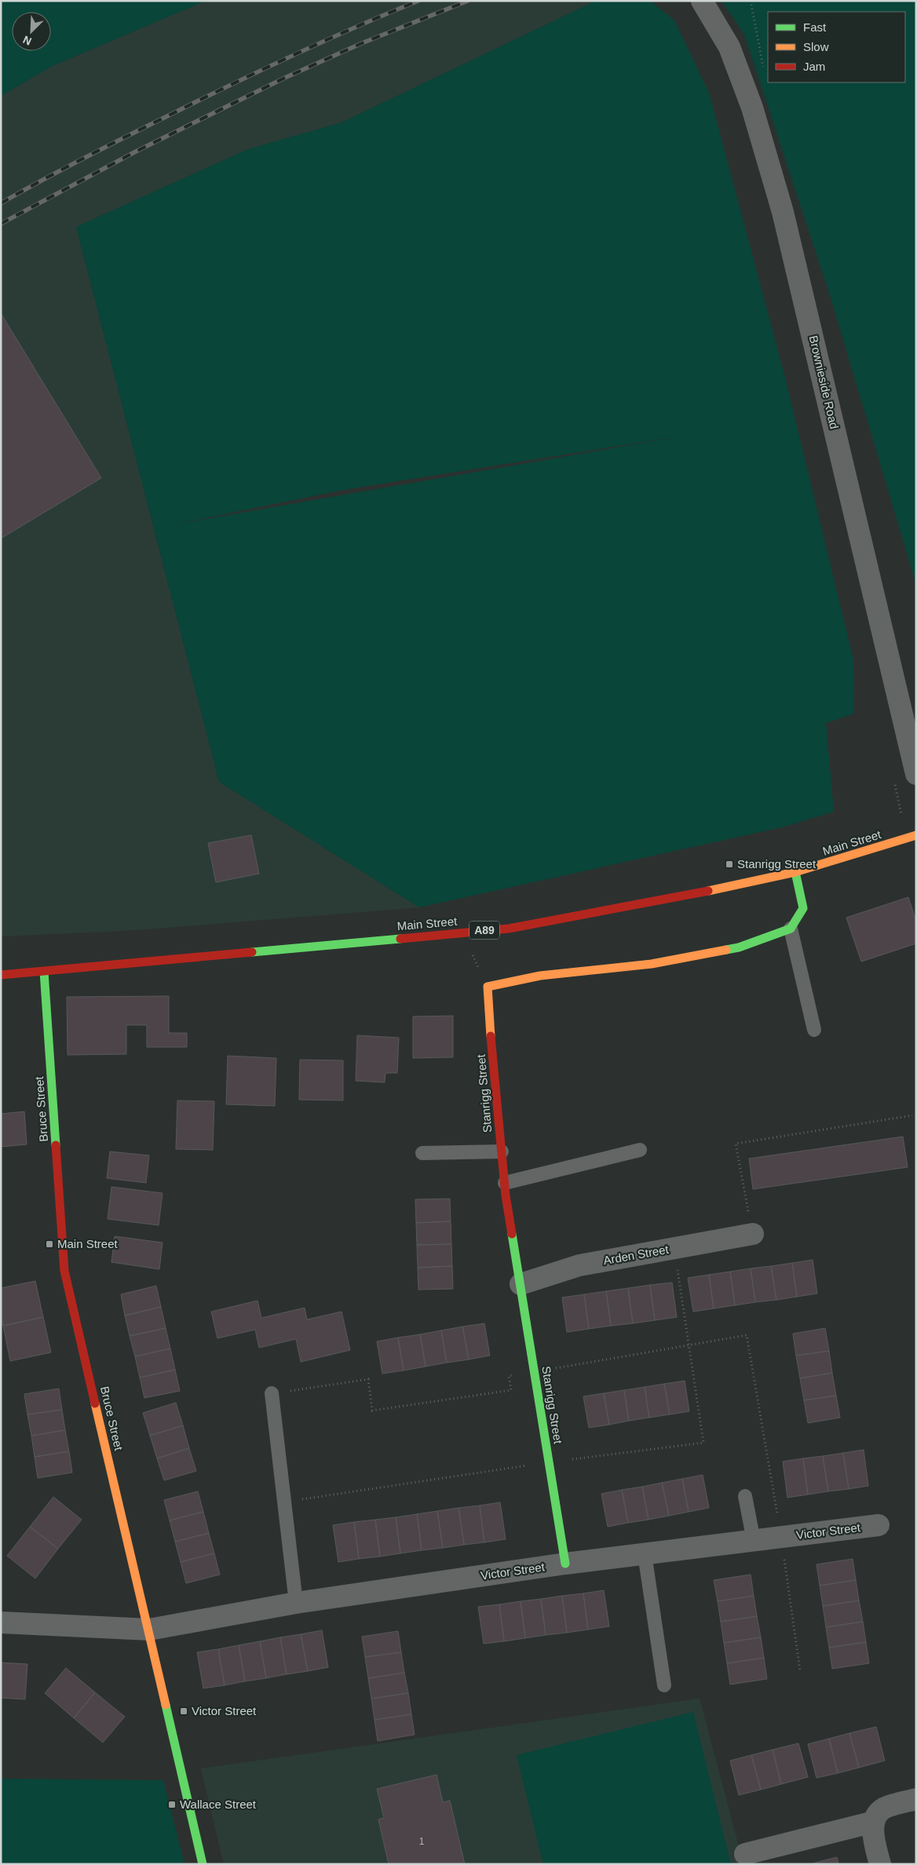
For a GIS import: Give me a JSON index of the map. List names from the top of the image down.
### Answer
{
  "streets": {
    "street": [
      "Brownieside Road",
      "Main Street",
      "A89",
      "Stanrigg Street",
      "Bruce Street",
      "Arden Street",
      "Victor Street"
    ]
  },
  "crossings": [
    ["Main Street", "Bruce Street"],
    ["Stanrigg Street", "Arden Street"],
    ["Stanrigg Street", "Victor Street"],
    ["Bruce Street", "Victor Street"]
  ],
  "places": {
    "transit": [
      "Stanrigg Street",
      "Main Street",
      "Victor Street",
      "Wallace Street"
    ]
  },
  "house_numbers": ["1"],
  "legend": ["Fast", "Slow", "Jam"],
  "north": "bottom left"
}
